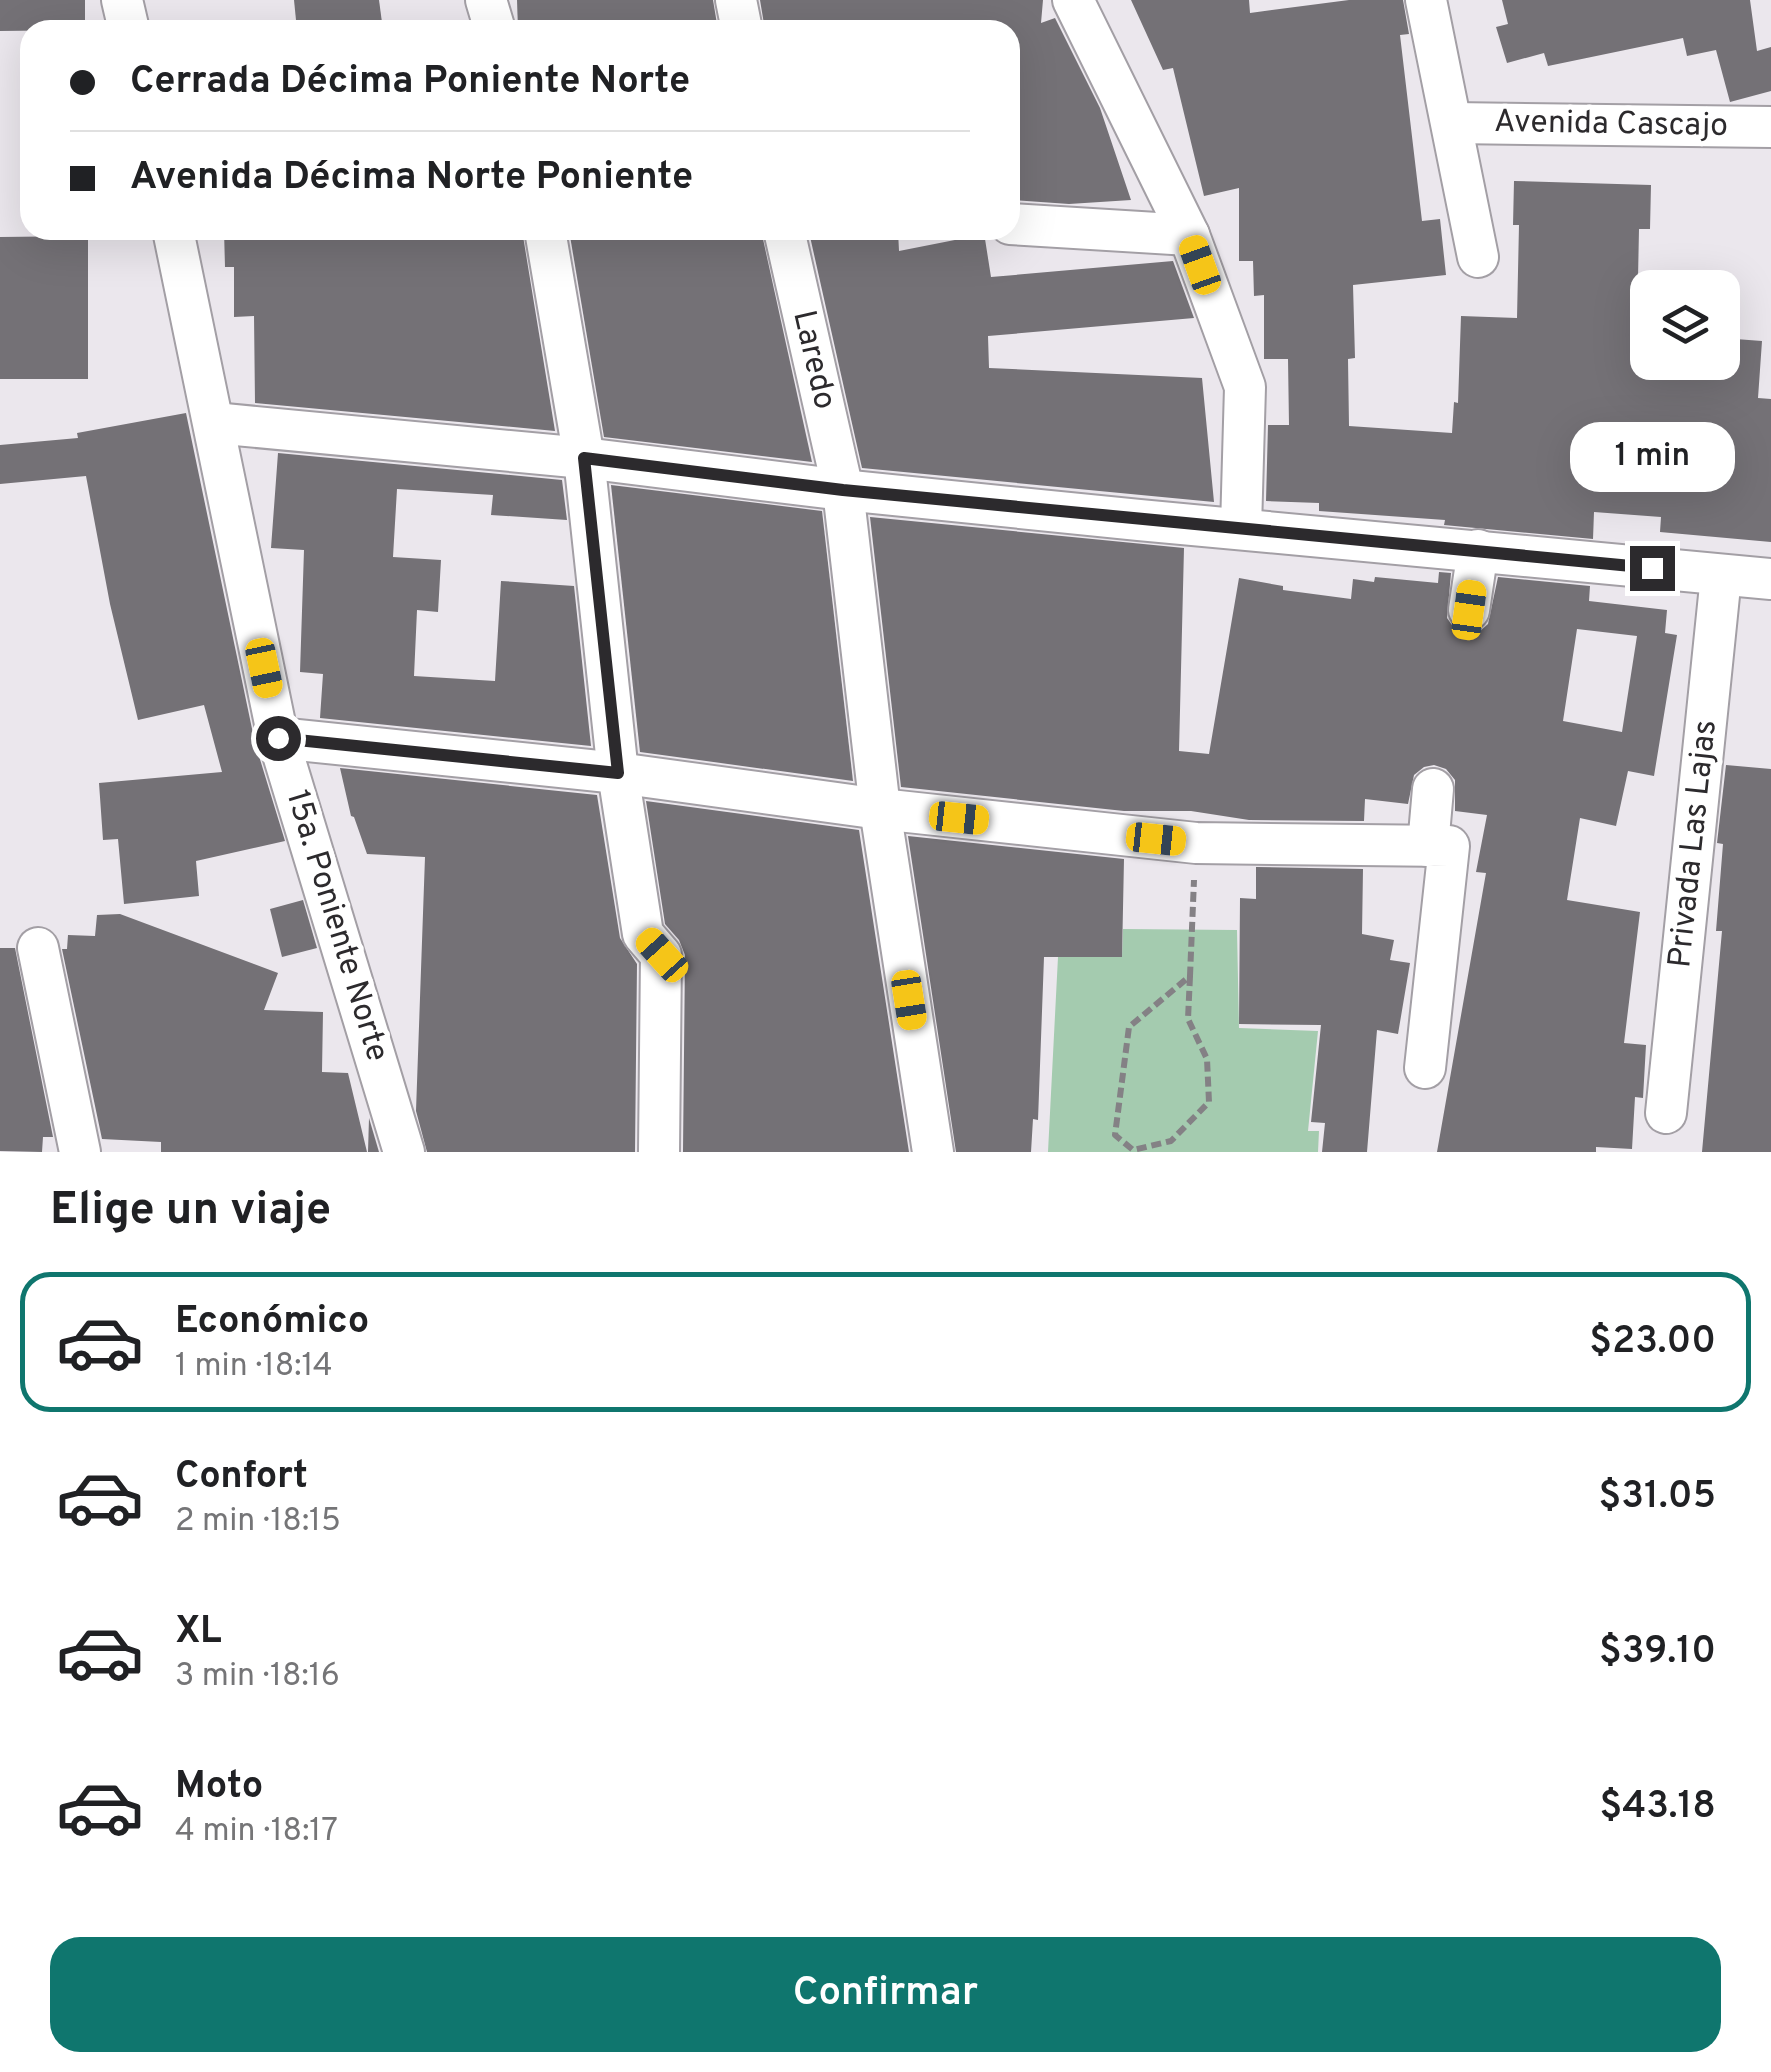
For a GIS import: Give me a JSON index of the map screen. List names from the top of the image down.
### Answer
{
  "streets": {
    "street": [
      "Avenida Cascajo",
      "Laredo",
      "Privada Las Lajas",
      "15a. Poniente Norte"
    ]
  },
  "page": {
    "banner": ["Cerrada Décima Poniente Norte", "Avenida Décima Norte Poniente"],
    "bubble": "1 min",
    "heading": "Elige un viaje",
    "list": [
      {
        "name": "Económico",
        "note": "1 min · 18:14",
        "value": "$23.00"
      },
      {
        "name": "Confort",
        "note": "2 min · 18:15",
        "value": "$31.05"
      },
      {
        "name": "XL",
        "note": "3 min · 18:16",
        "value": "$39.10"
      },
      {
        "name": "Moto",
        "note": "4 min · 18:17",
        "value": "$43.18"
      }
    ],
    "buttons": "Confirmar"
  }
}
